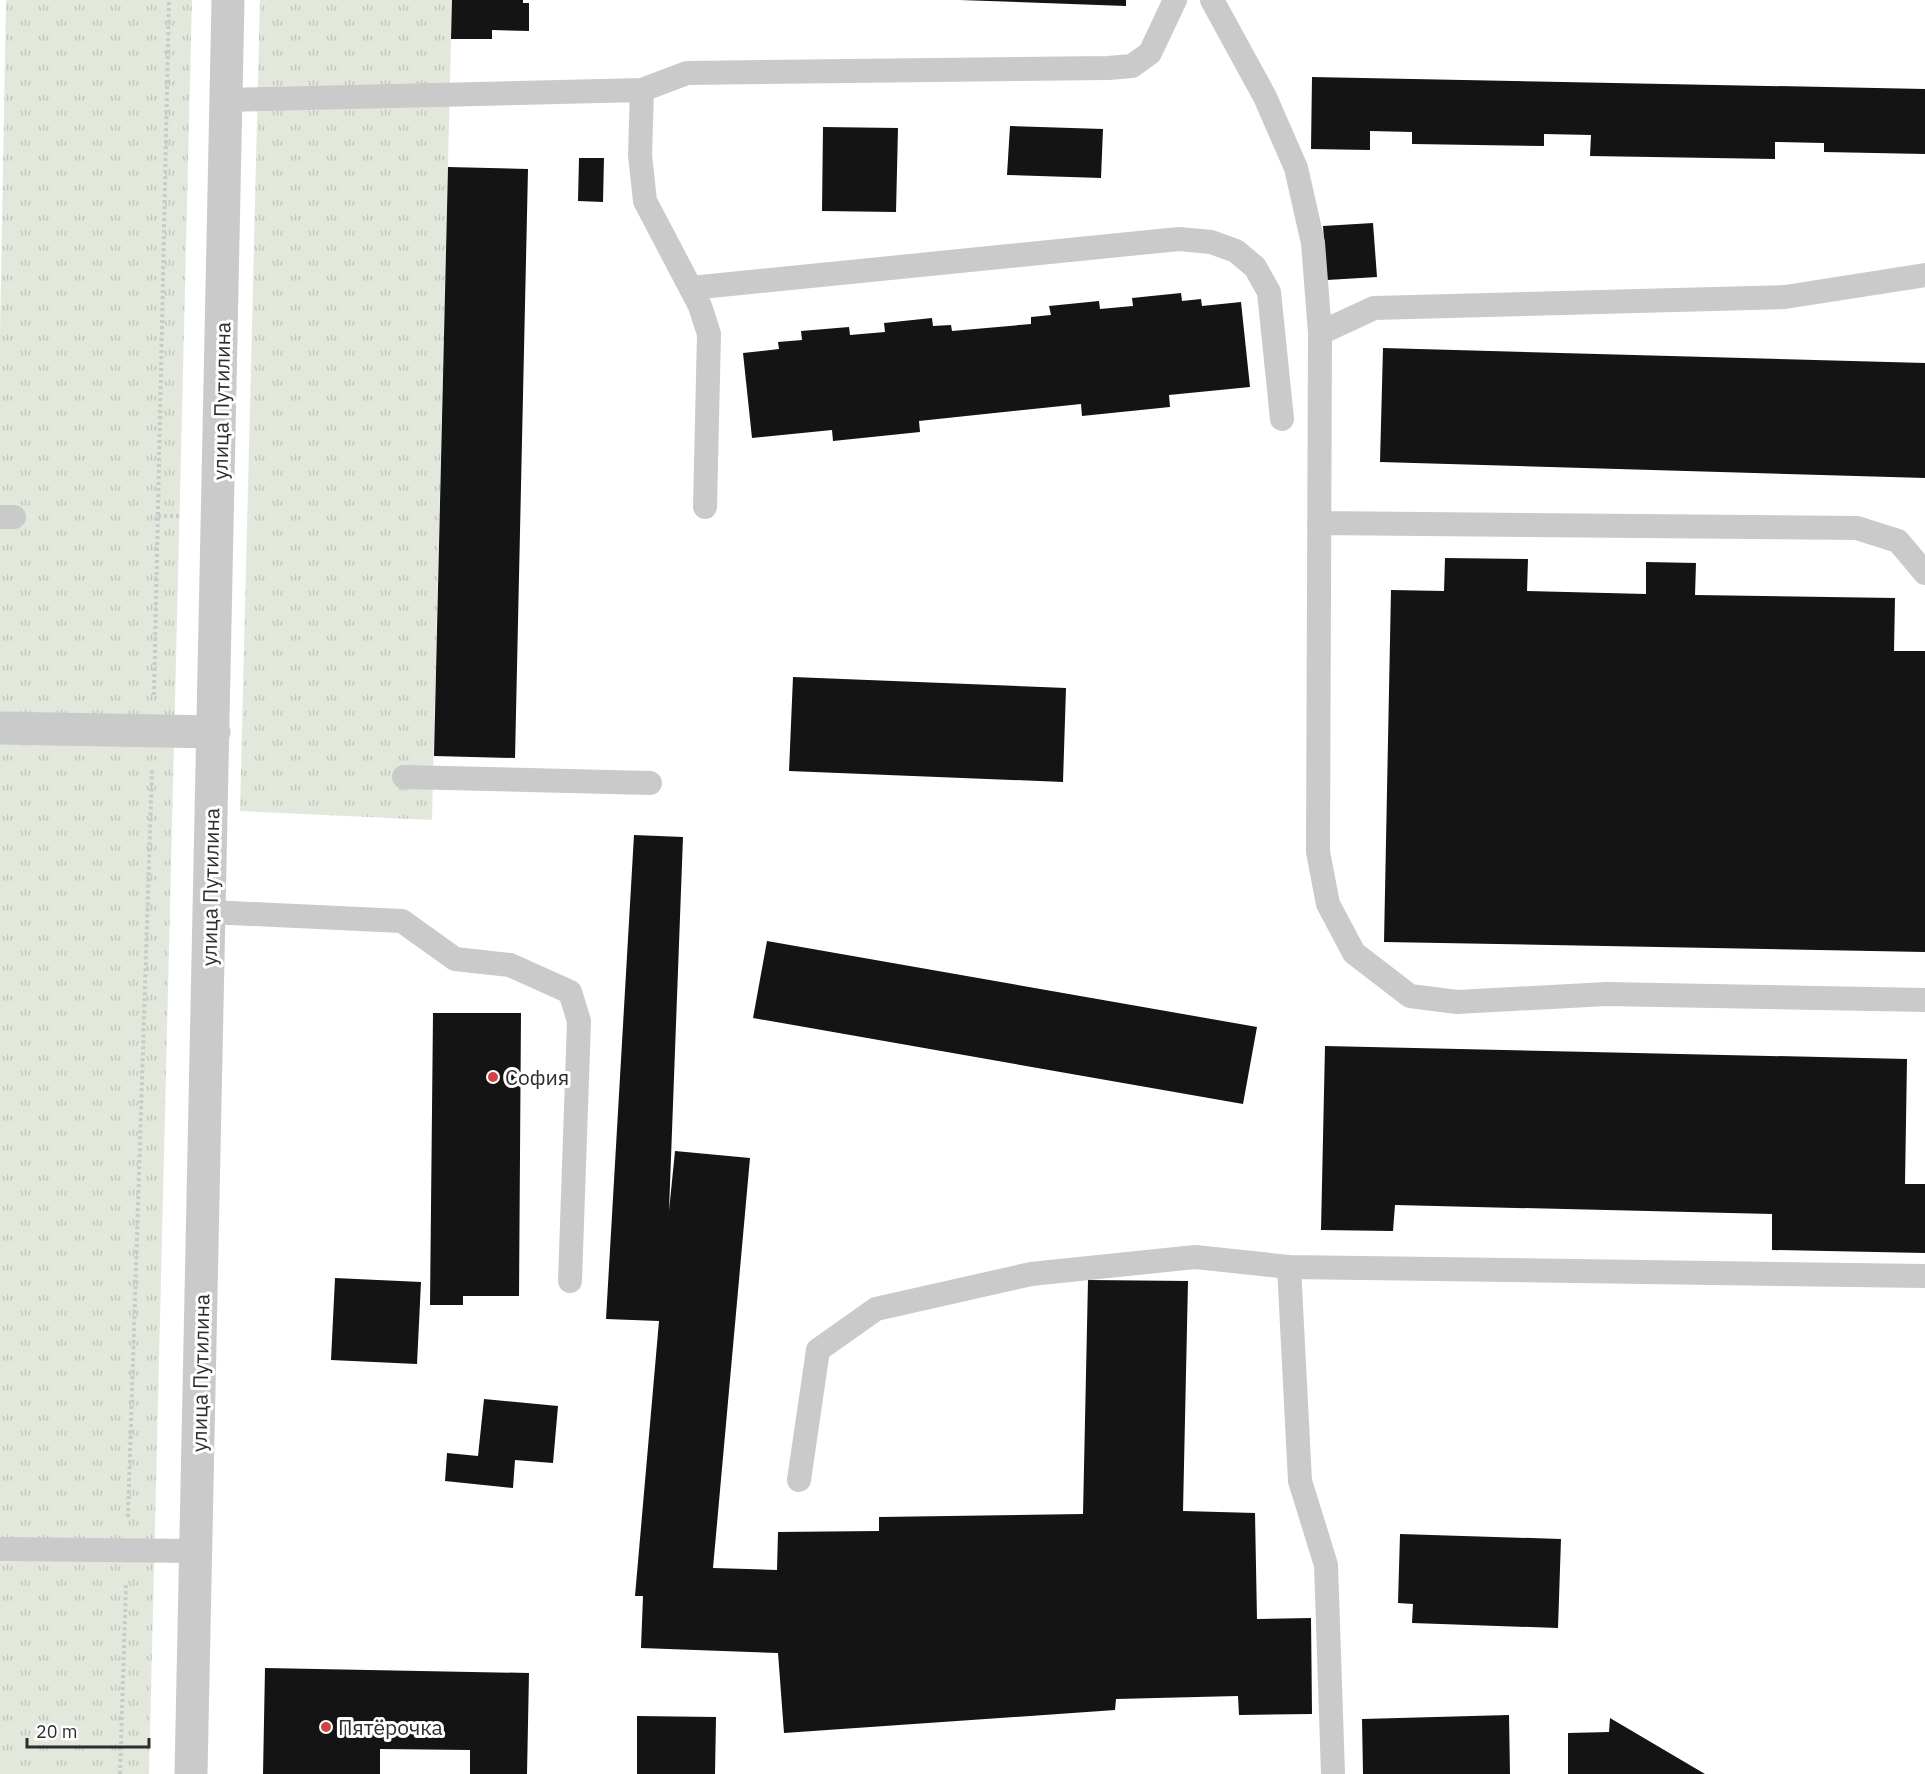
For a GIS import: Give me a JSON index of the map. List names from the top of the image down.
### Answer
{
  "streets": {
    "street": ["улица Путилина"]
  },
  "places": ["София", "Пятёрочка"],
  "scale_bar": "20 m"
}
